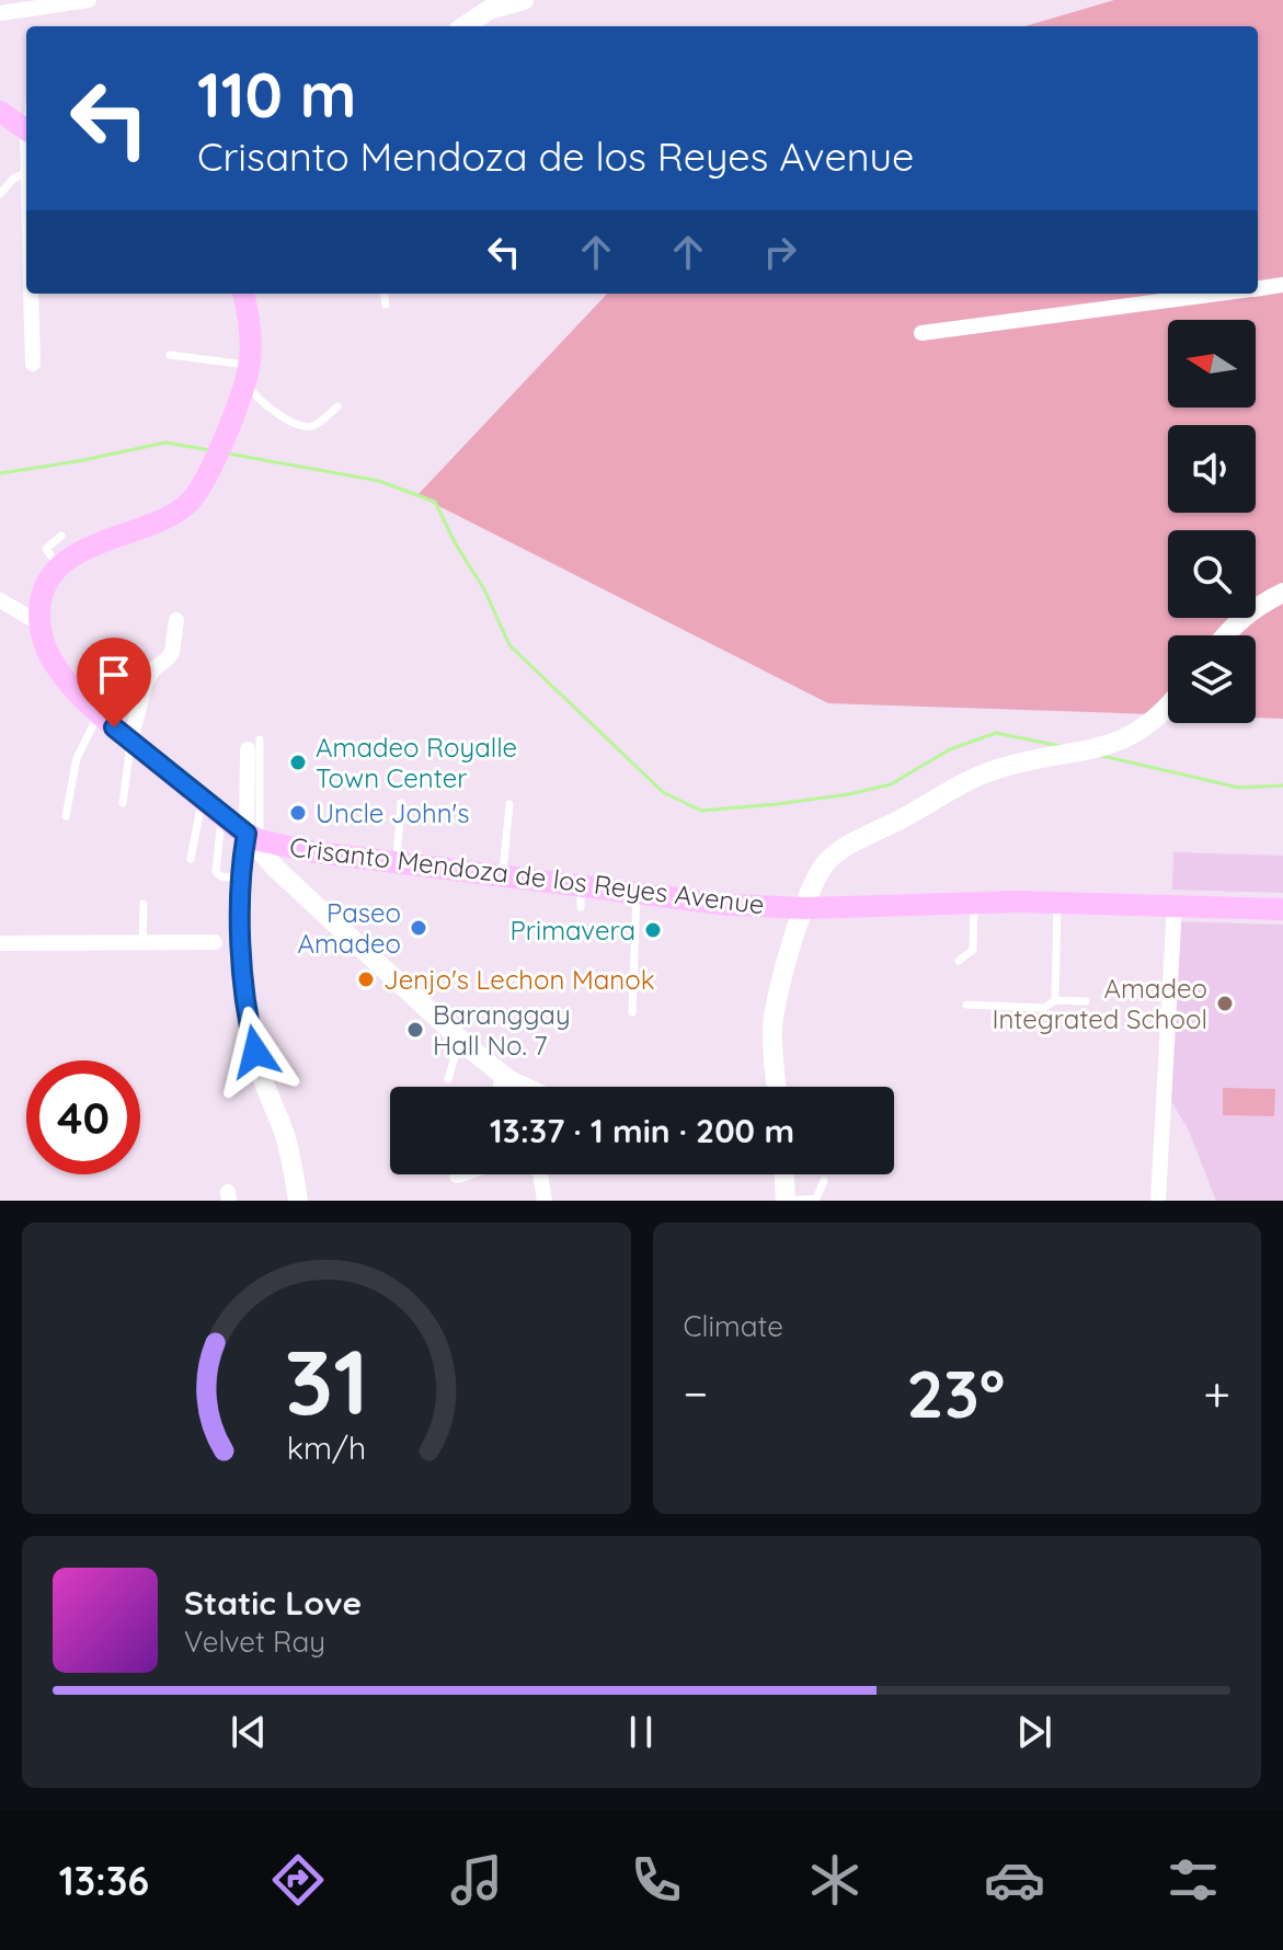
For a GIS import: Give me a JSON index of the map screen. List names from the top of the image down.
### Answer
{
  "streets": {
    "main road": ["Crisanto Mendoza de los Reyes Avenue"]
  },
  "places": [
    "Amadeo Royalle Town Center",
    "Uncle John's",
    "Paseo Amadeo",
    "Primavera",
    "Jenjo's Lechon Manok",
    "Amadeo Integrated School",
    "Baranggay Hall No. 7"
  ],
  "north": "left",
  "page": {
    "turn": ["110 m", "Crisanto Mendoza de los Reyes Avenue"],
    "limit": "40",
    "trip": "13:37 · 1 min · 200 m",
    "tile": "Climate",
    "heat": ["−", "23°", "+"],
    "song": ["Static Love", "Velvet Ray"],
    "tabs": "13:36",
    "gauge": ["31", "km/h"]
  }
}
